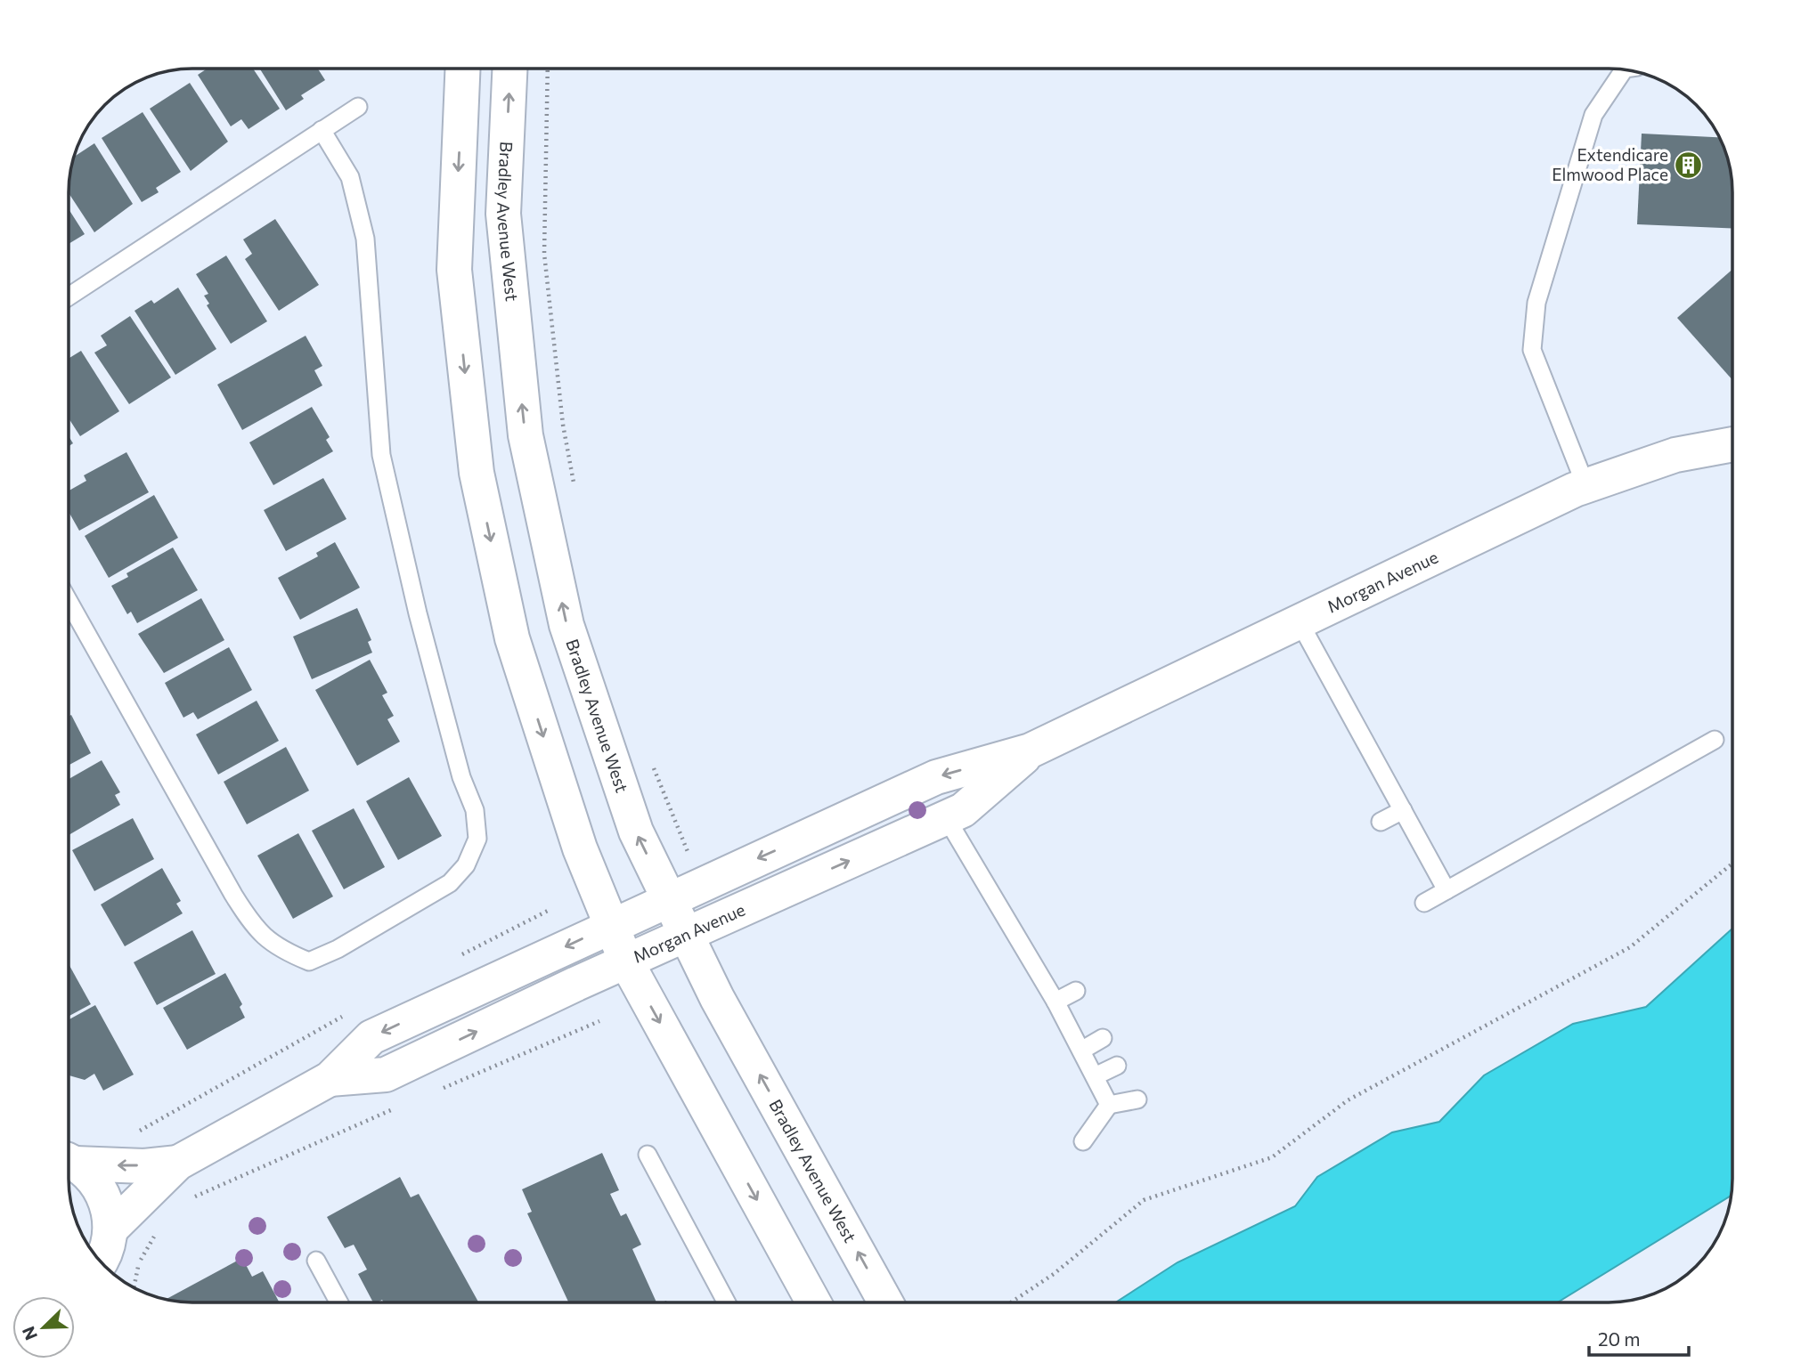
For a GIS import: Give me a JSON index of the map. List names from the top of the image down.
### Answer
{
  "streets": {
    "street": ["Bradley Avenue West", "Morgan Avenue"]
  },
  "crossings": [
    ["Bradley Avenue West", "Morgan Avenue"]
  ],
  "places": {
    "building": ["Extendicare Elmwood Place"]
  },
  "scale_bar": "20 m",
  "north": "bottom left"
}
